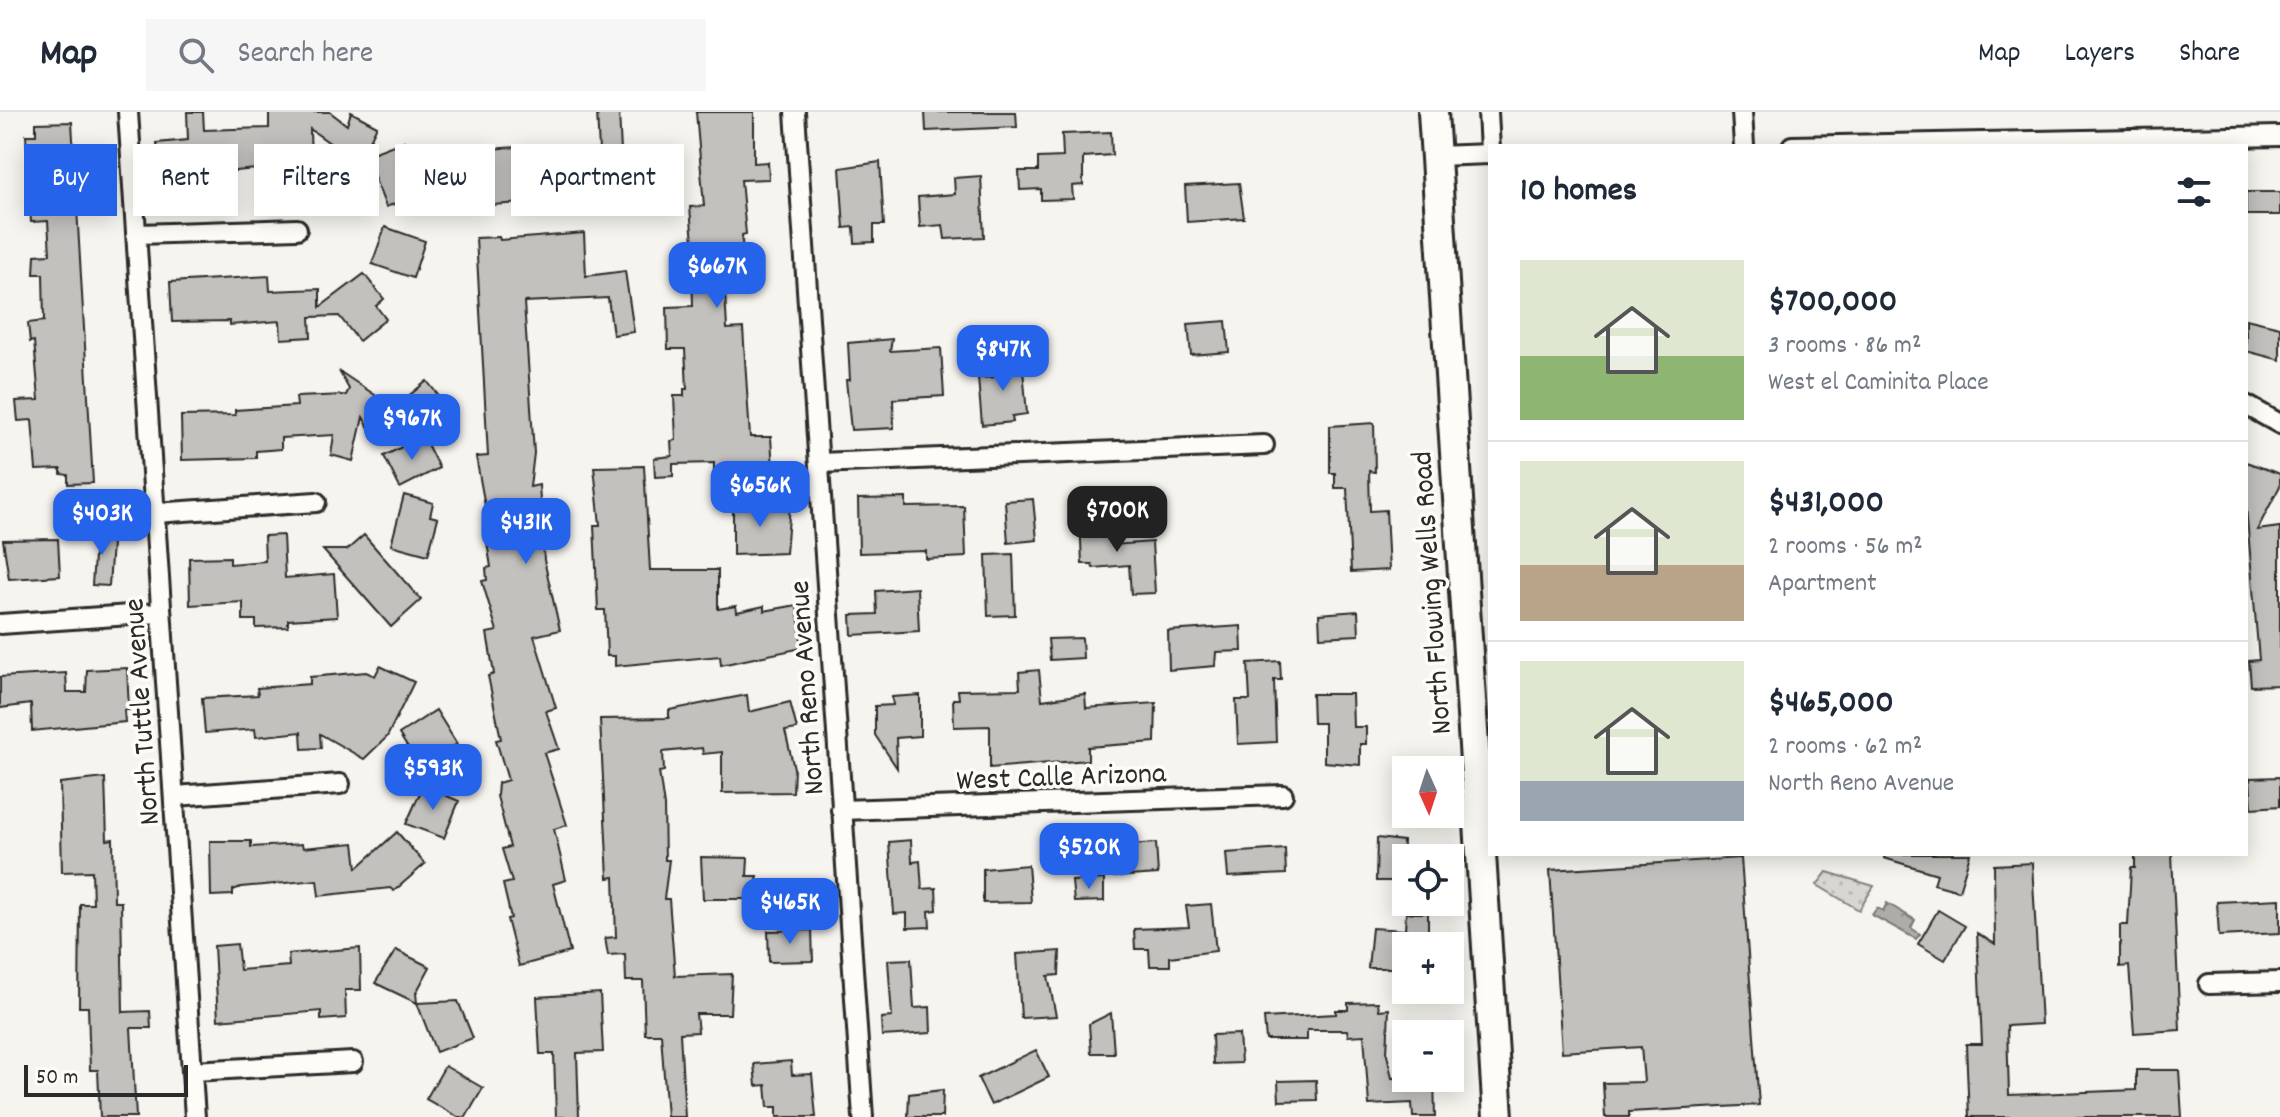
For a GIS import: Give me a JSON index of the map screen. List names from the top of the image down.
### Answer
{
  "streets": {
    "main road": ["North Flowing Wells Road"],
    "street": ["North Reno Avenue", "North Tuttle Avenue", "West Calle Arizona"]
  },
  "crossings": [
    ["North Reno Avenue", "West Calle Arizona"]
  ],
  "scale_bar": "50 m",
  "north": "bottom",
  "page": {
    "header": "Map",
    "search": "Search here",
    "nav": ["Map", "Layers", "Share"],
    "chip": [
      "Buy",
      "Rent",
      "Filters",
      "New",
      "Apartment"
    ],
    "heading": "10 homes",
    "list": [
      {
        "name": "$700,000",
        "note": "3 rooms · 86 m² · West el Caminita Place"
      },
      {
        "name": "$431,000",
        "note": "2 rooms · 56 m² · Apartment"
      },
      {
        "name": "$465,000",
        "note": "2 rooms · 62 m² · North Reno Avenue"
      }
    ],
    "price": [
      "$667K",
      "$847K",
      "$967K",
      "$656K",
      "$700K",
      "$403K",
      "$431K",
      "$593K",
      "$520K",
      "$465K"
    ],
    "map_buttons": ["+", "−"],
    "scale": "50 m"
  }
}
